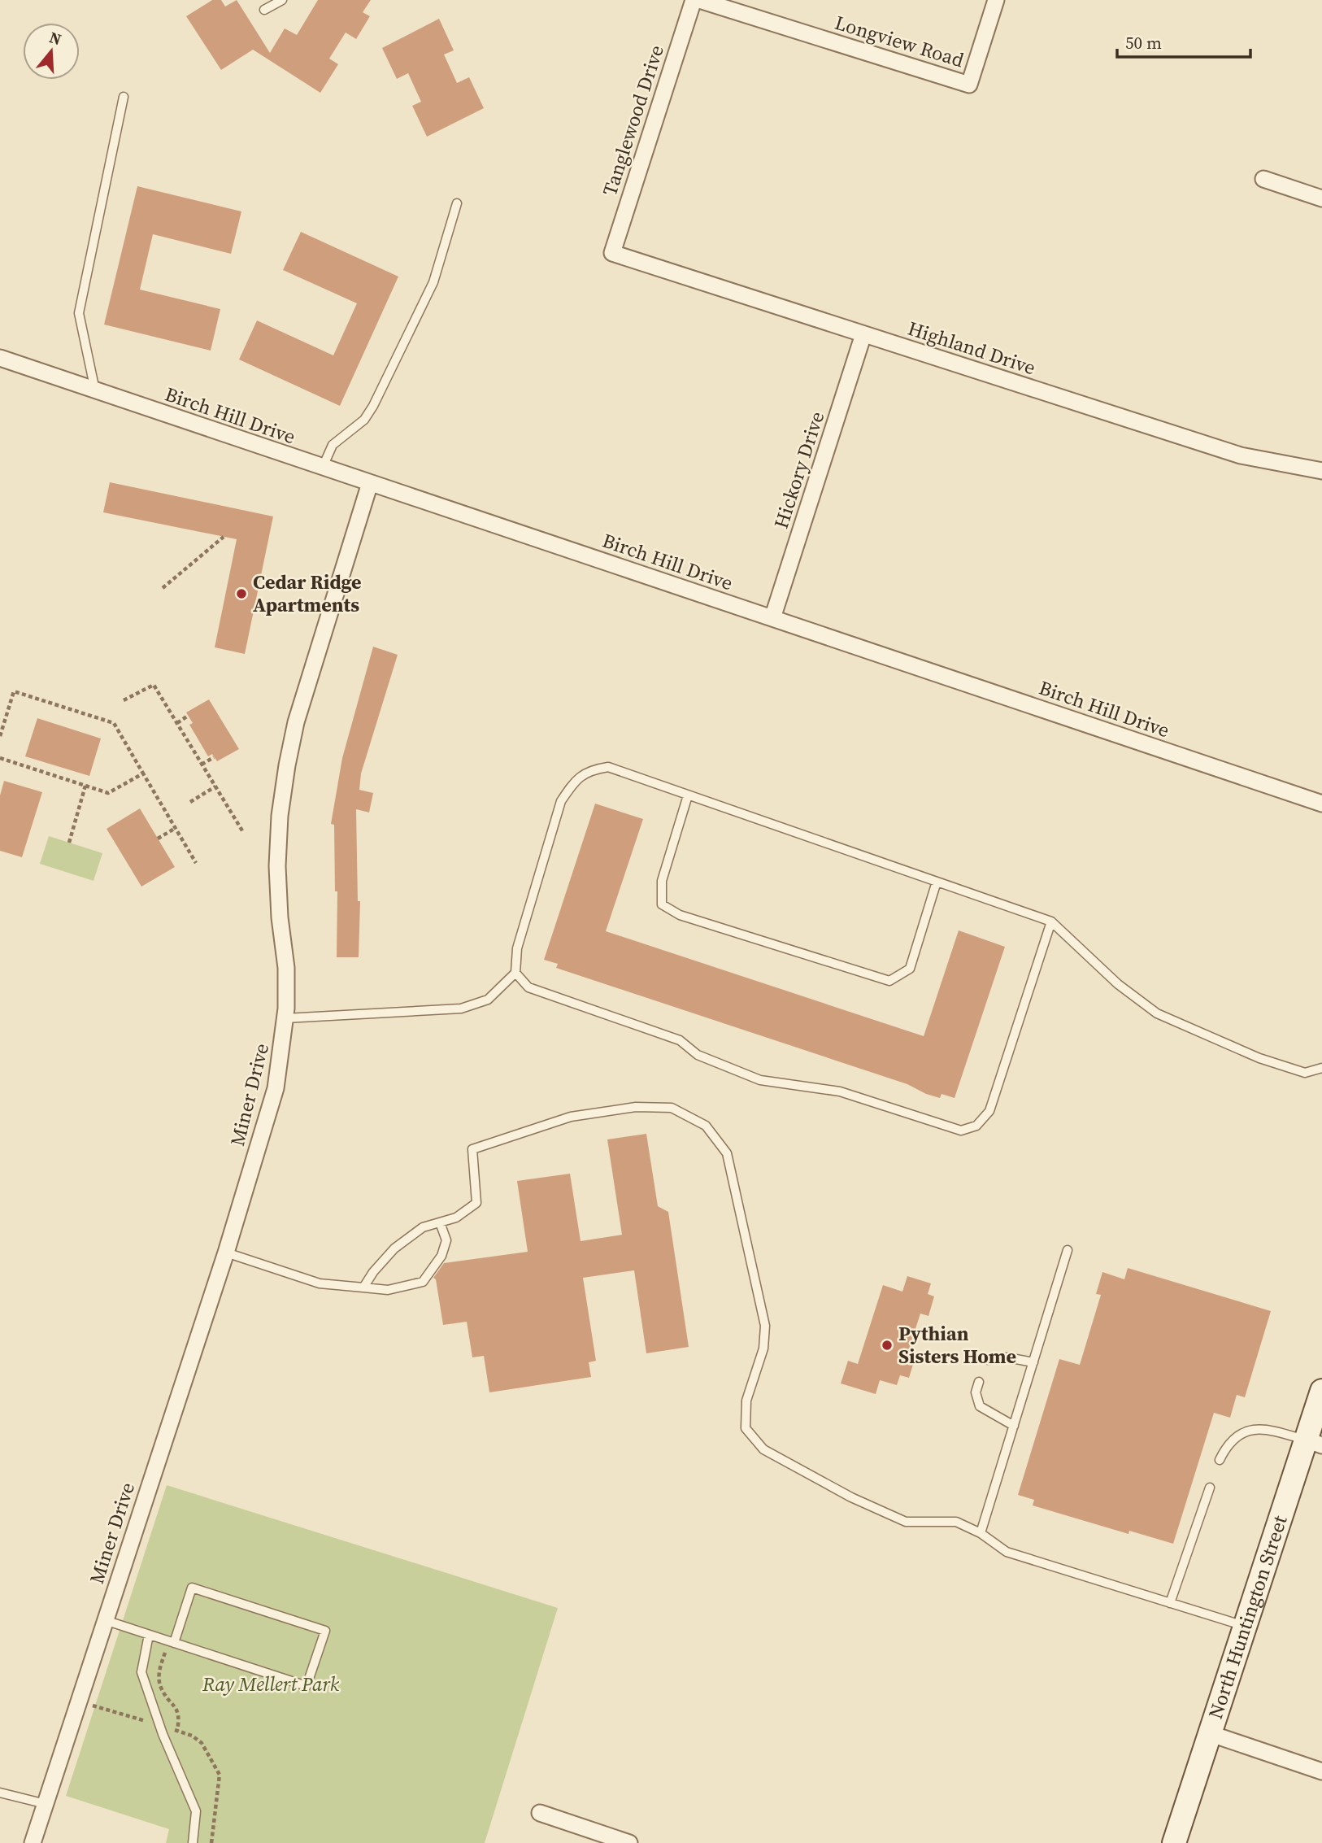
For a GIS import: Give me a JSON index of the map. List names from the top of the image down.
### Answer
{
  "streets": {
    "street": [
      "Longview Road",
      "Tanglewood Drive",
      "Highland Drive",
      "Birch Hill Drive",
      "Hickory Drive",
      "Miner Drive",
      "North Huntington Street"
    ]
  },
  "crossings": [
    ["Tanglewood Drive", "Highland Drive"],
    ["Highland Drive", "Hickory Drive"],
    ["Birch Hill Drive", "Hickory Drive"],
    ["Birch Hill Drive", "Miner Drive"]
  ],
  "parks": ["Ray Mellert Park"],
  "places": ["Cedar Ridge Apartments", "Pythian Sisters Home"],
  "scale_bar": "50 m",
  "north": "top"
}
